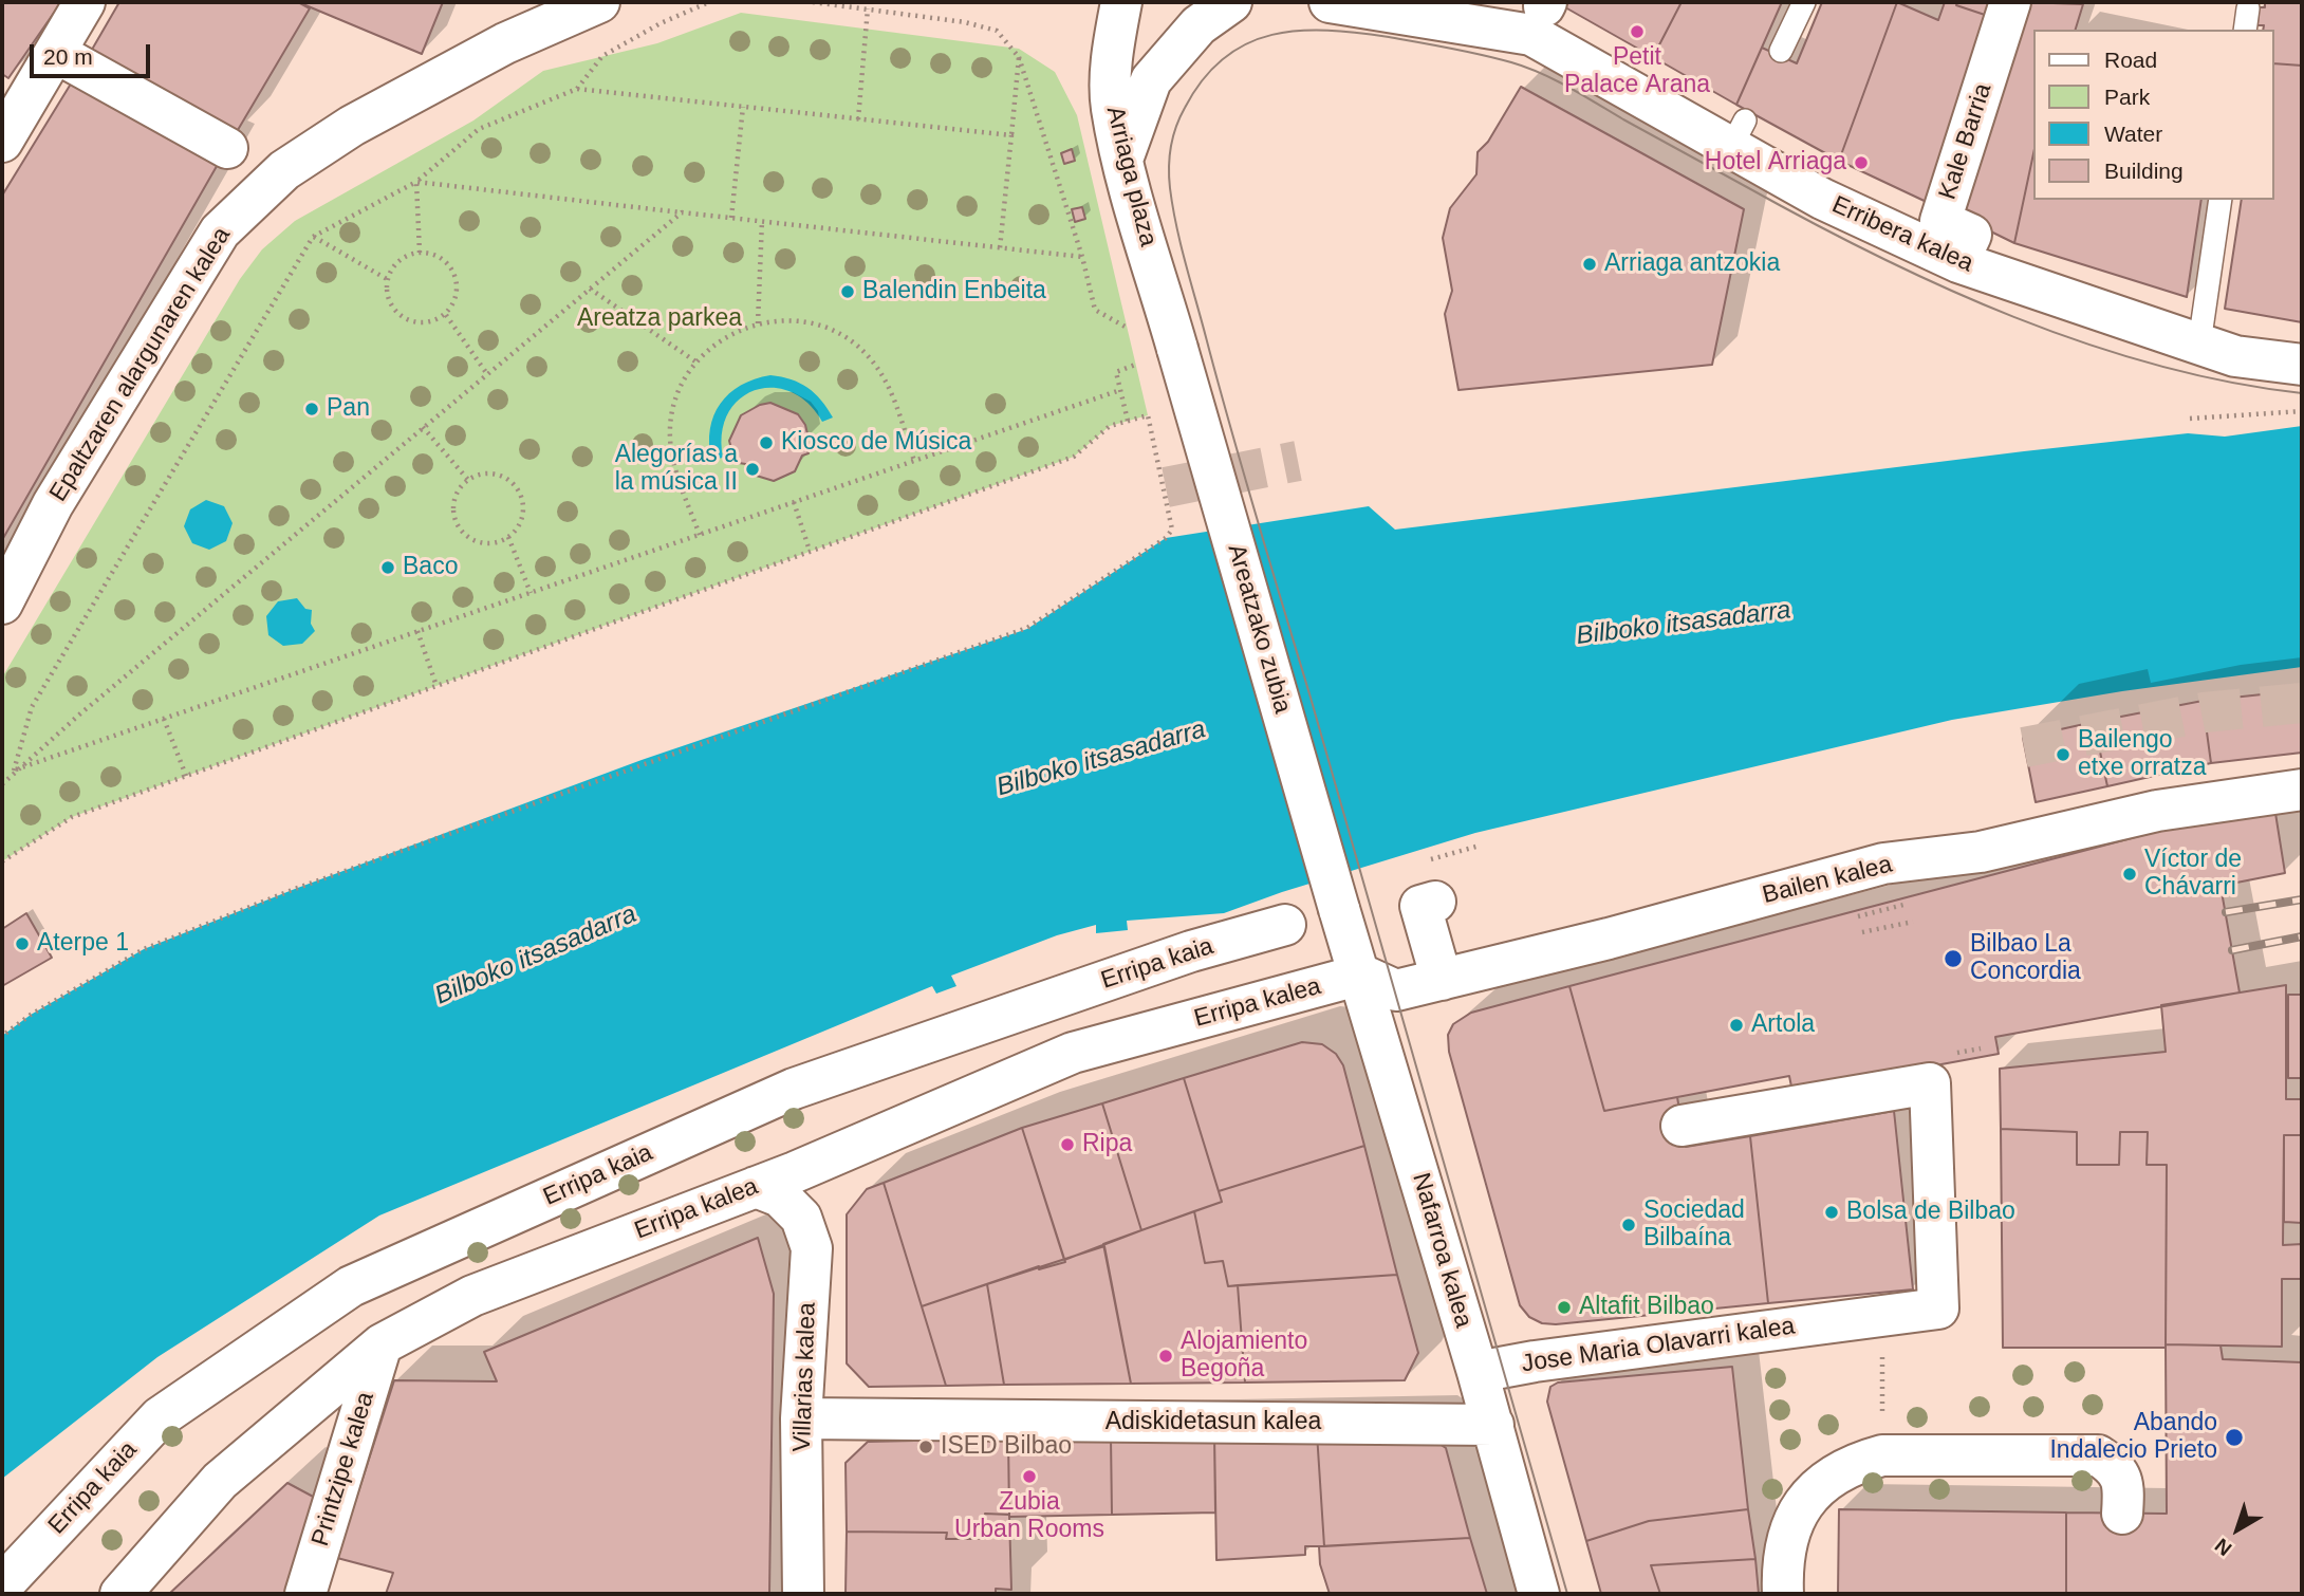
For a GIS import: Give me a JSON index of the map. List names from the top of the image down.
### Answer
{
  "streets": {
    "street": [
      "Kale Barria",
      "Arriaga plaza",
      "Erribera kalea",
      "Epaltzaren alargunaren kalea",
      "Areatzako zubia",
      "Bailen kalea",
      "Erripa kaia",
      "Erripa kalea",
      "Nafarroa kalea",
      "Jose Maria Olavarri kalea",
      "Villarias kalea",
      "Adiskidetasun kalea",
      "Printzipe kalea"
    ]
  },
  "crossings": [
    ["Kale Barria", "Erribera kalea"],
    ["Arriaga plaza", "Areatzako zubia"],
    ["Areatzako zubia", "Nafarroa kalea"],
    ["Bailen kalea", "Erripa kalea"],
    ["Bailen kalea", "Nafarroa kalea"],
    ["Erripa kalea", "Nafarroa kalea"],
    ["Erripa kalea", "Villarias kalea"],
    ["Erripa kalea", "Printzipe kalea"],
    ["Nafarroa kalea", "Jose Maria Olavarri kalea"],
    ["Nafarroa kalea", "Adiskidetasun kalea"],
    ["Villarias kalea", "Adiskidetasun kalea"]
  ],
  "water": ["Bilboko itsasadarra"],
  "parks": ["Areatza parkea"],
  "places": [
    "Petit Palace Arana",
    "Hotel Arriaga",
    "Arriaga antzokia",
    "Balendin Enbeita",
    "Pan",
    "Kiosco de Música",
    "Alegorías a la música II",
    "Baco",
    "Bailengo etxe orratza",
    "Víctor de Chávarri",
    "Aterpe 1",
    "Bilbao La Concordia",
    "Artola",
    "Ripa",
    "Bolsa de Bilbao",
    "Sociedad Bilbaína",
    "Altafit Bilbao",
    "Alojamiento Begoña",
    "Abando Indalecio Prieto",
    "ISED Bilbao",
    "Zubia Urban Rooms"
  ],
  "legend": [
    "Road",
    "Park",
    "Water",
    "Building"
  ],
  "scale_bar": "20 m",
  "north": "bottom left"
}
